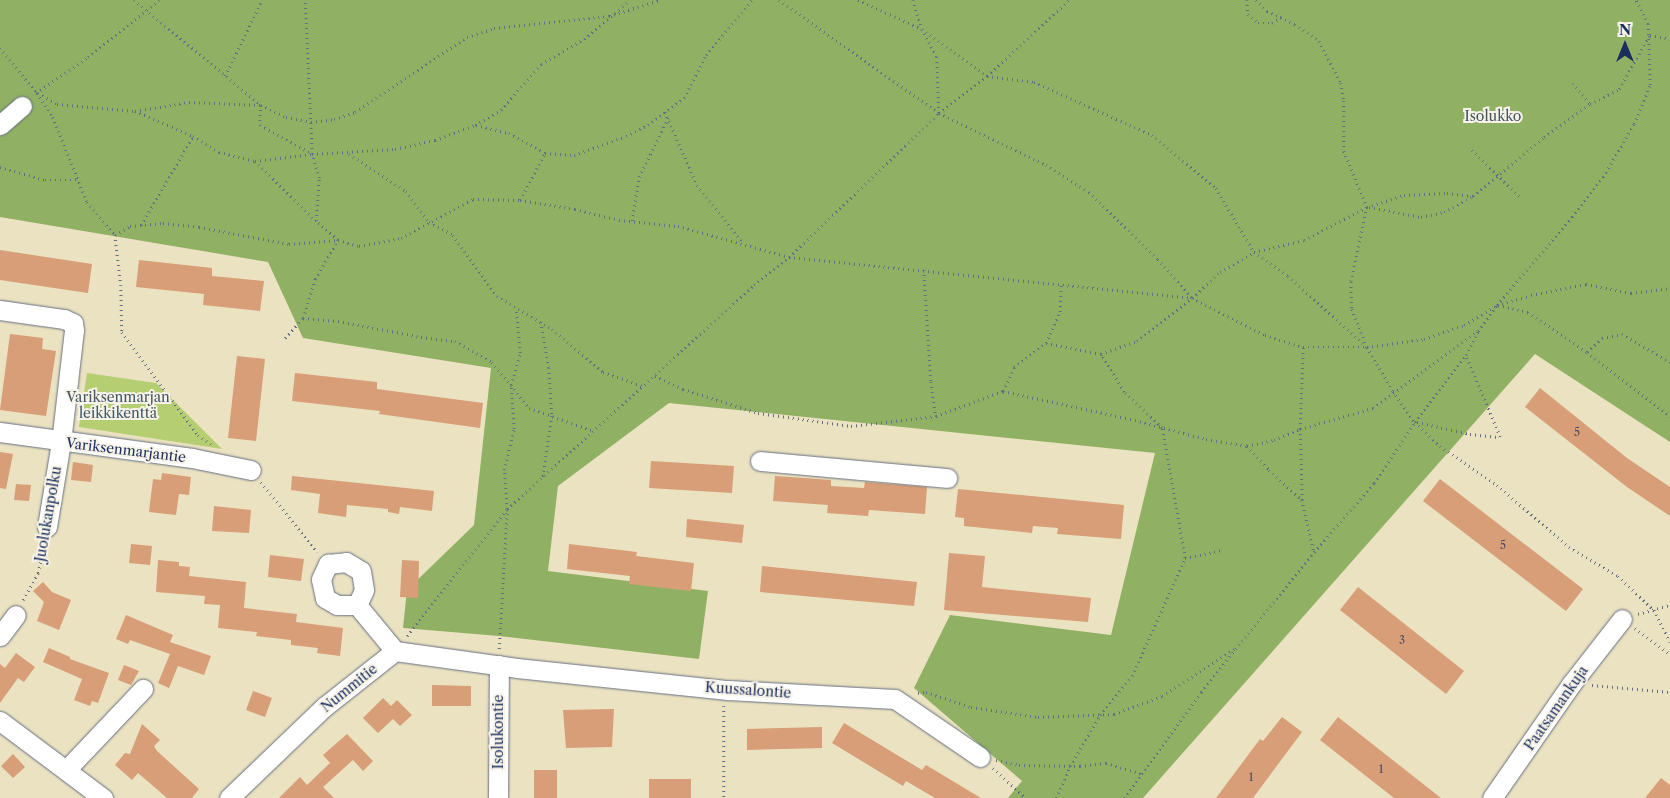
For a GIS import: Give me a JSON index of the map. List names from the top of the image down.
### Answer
{
  "streets": {
    "street": [
      "Variksenmarjantie",
      "Juolukanpolku",
      "Nummitie",
      "Kuussalontie",
      "Paatsamankuja",
      "Isolukontie"
    ]
  },
  "crossings": [
    ["Variksenmarjantie", "Juolukanpolku"],
    ["Kuussalontie", "Isolukontie"]
  ],
  "parks": ["Isolukko", "Variksenmarjan leikkikenttä"],
  "house_numbers": [
    "5",
    "5",
    "3",
    "1",
    "1"
  ],
  "north": "top"
}
